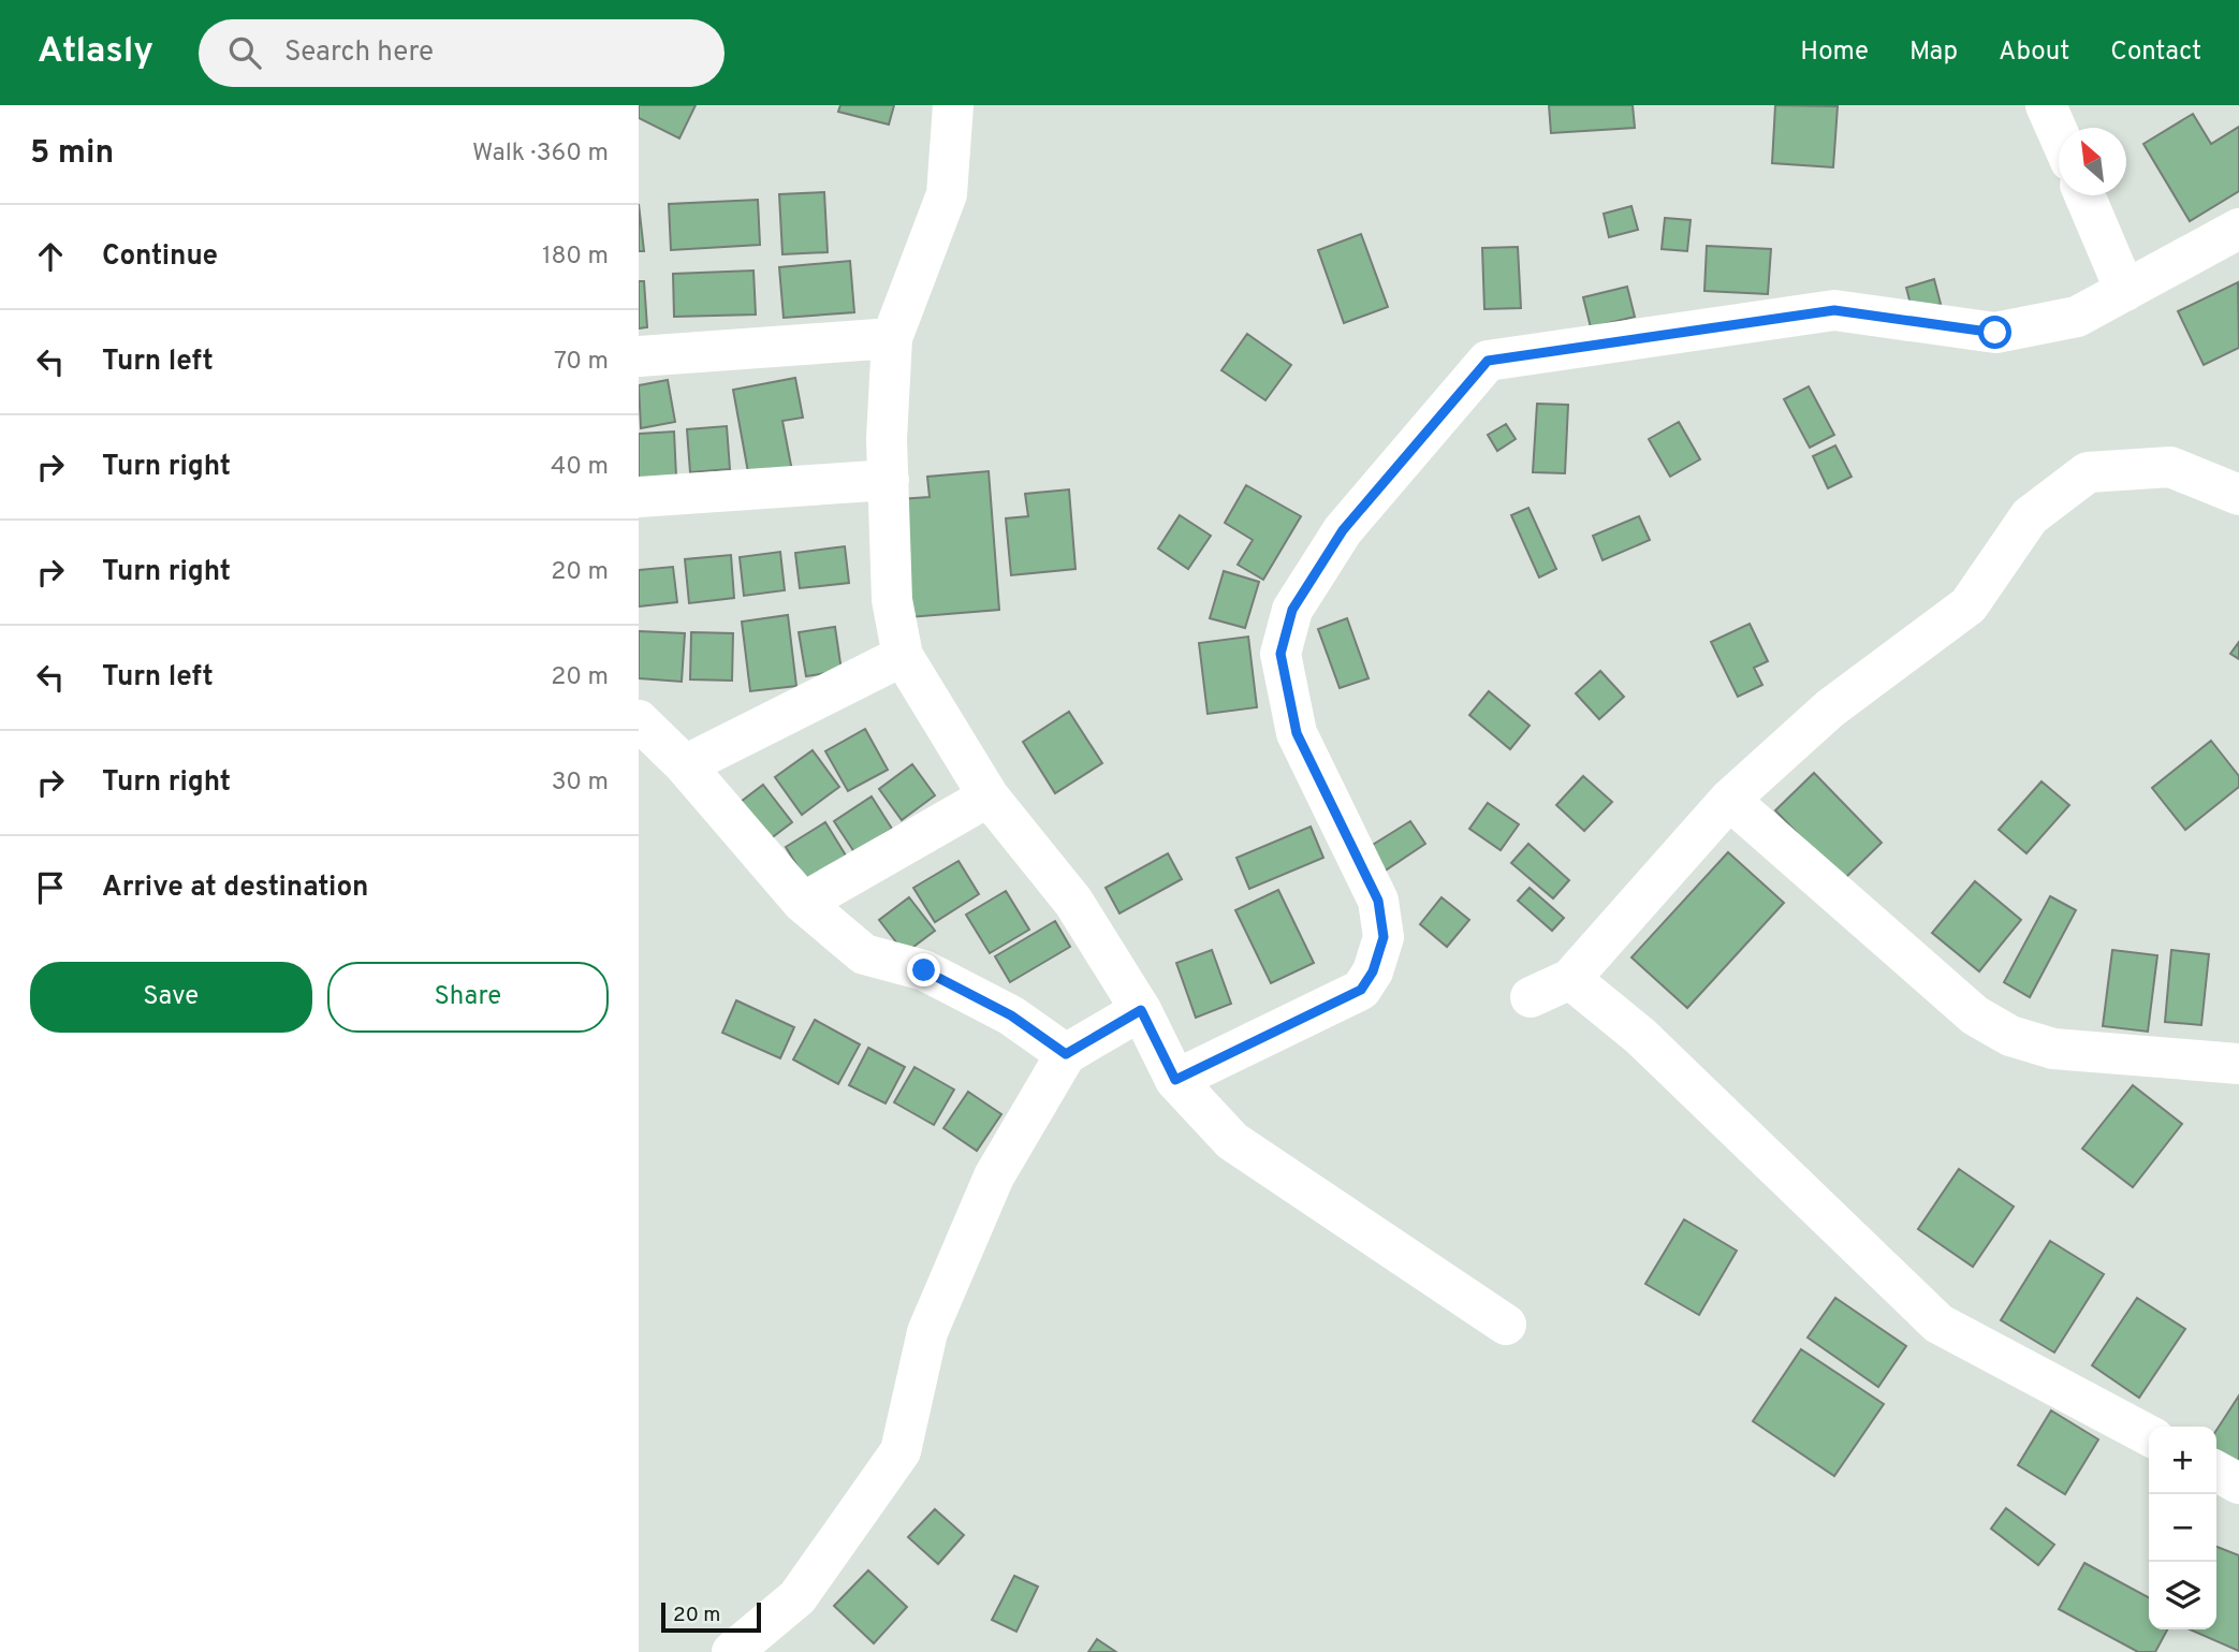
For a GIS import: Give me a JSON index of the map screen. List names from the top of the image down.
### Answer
{
  "scale_bar": "20 m",
  "north": "top left",
  "page": {
    "header": "Atlasly",
    "search": "Search here",
    "nav": [
      "Home",
      "Map",
      "About",
      "Contact"
    ],
    "heading": ["5 min", "Walk · 360 m"],
    "list": [
      ["Continue", "180 m"],
      ["Turn left", "70 m"],
      ["Turn right", "40 m"],
      ["Turn right", "20 m"],
      ["Turn left", "20 m"],
      ["Turn right", "30 m"],
      "Arrive at destination"
    ],
    "buttons": ["Save", "Share"],
    "map_buttons": ["+", "−"],
    "scale": "20 m"
  }
}
